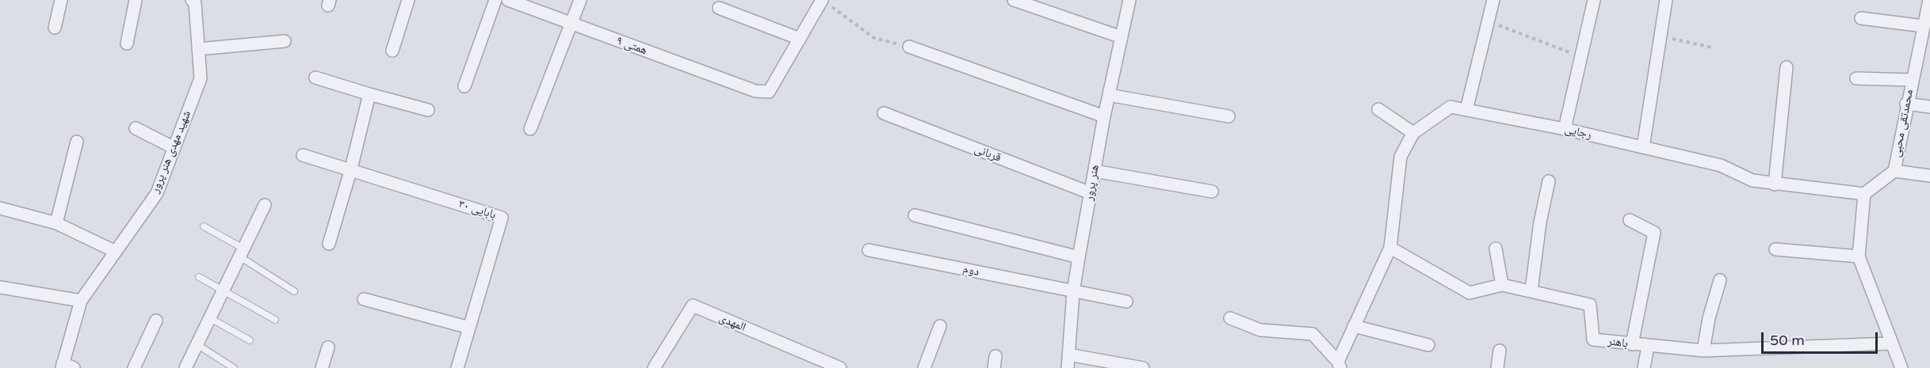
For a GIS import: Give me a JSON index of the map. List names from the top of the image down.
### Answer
{
  "streets": {
    "street": [
      "همتی ۹",
      "محمدتقی محبی",
      "رجایی",
      "شهید مهدی هنر پرور",
      "قربانی",
      "هنر پرور",
      "بابایی ۳۰",
      "دوم",
      "المهدی",
      "باهنر"
    ]
  },
  "crossings": [
    ["محمدتقی محبی", "رجایی"],
    ["رجایی", "باهنر"],
    ["قربانی", "هنر پرور"],
    ["هنر پرور", "دوم"]
  ],
  "scale_bar": "50 m"
}
